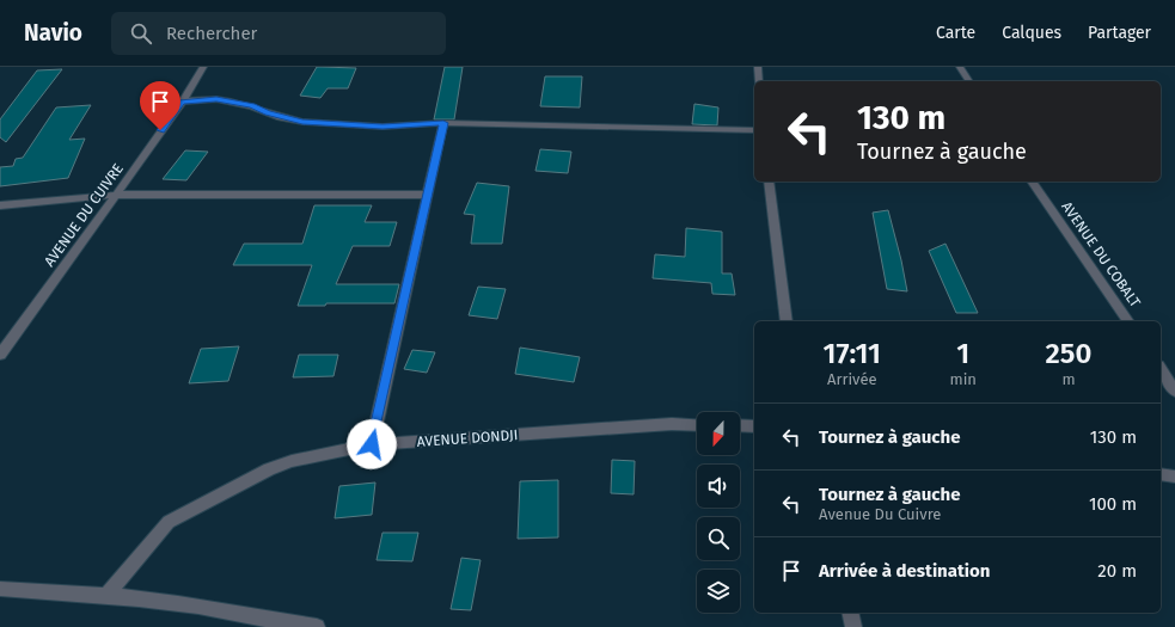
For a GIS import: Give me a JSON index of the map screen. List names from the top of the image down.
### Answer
{
  "streets": {
    "street": ["AVENUE DU CUIVRE", "AVENUE DU COBALT", "AVENUE DONDJI"]
  },
  "north": "bottom",
  "page": {
    "header": "Navio",
    "search": "Rechercher",
    "nav": ["Carte", "Calques", "Partager"],
    "turn": ["130 m", "Tournez à gauche"],
    "eta": [
      "17:11",
      "Arrivée",
      "1",
      "min",
      "250",
      "m"
    ],
    "list": [
      {
        "name": "Tournez à gauche",
        "value": "130 m"
      },
      {
        "name": "Tournez à gauche",
        "note": "Avenue Du Cuivre",
        "value": "100 m"
      },
      {
        "name": "Arrivée à destination",
        "value": "20 m"
      }
    ]
  }
}
